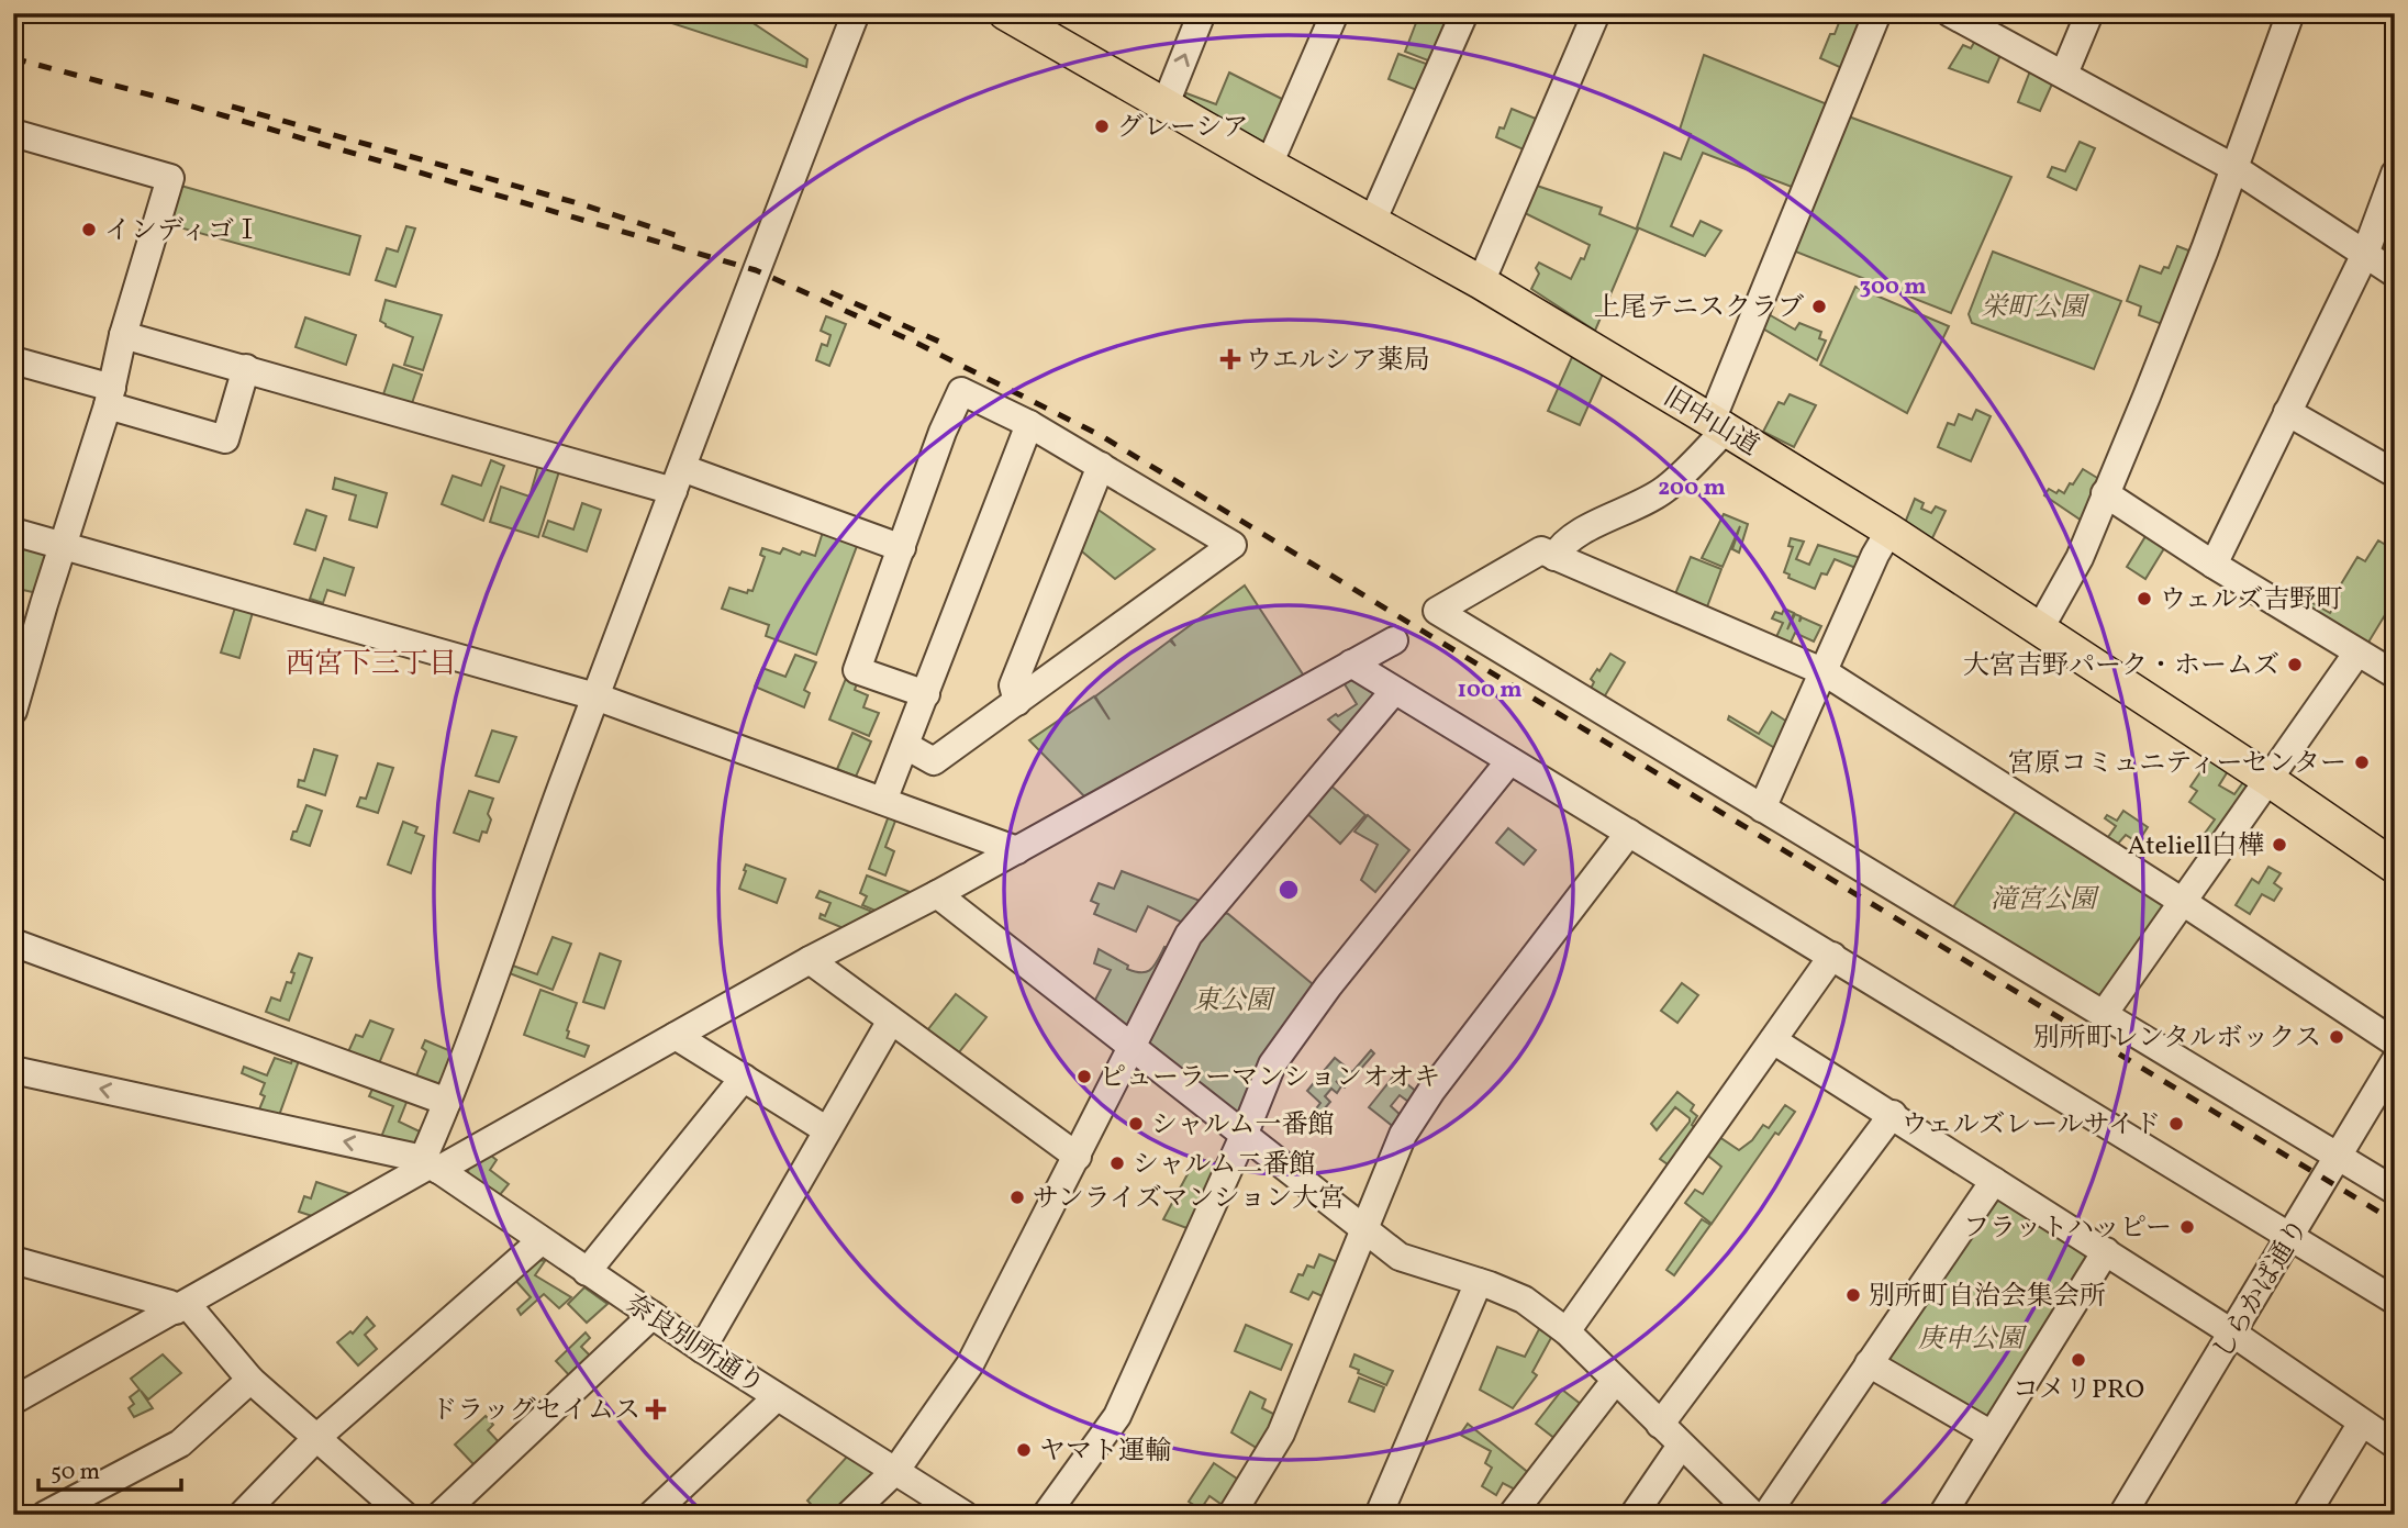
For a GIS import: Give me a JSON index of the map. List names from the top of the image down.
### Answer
{
  "streets": {
    "main road": ["旧中山道"],
    "street": ["しらかば通り", "奈良別所通り"]
  },
  "districts": ["西宮下三丁目"],
  "parks": [
    "栄町公園",
    "滝宮公園",
    "東公園",
    "庚申公園"
  ],
  "places": {
    "other": [
      "グレーシア",
      "インディゴⅠ",
      "上尾テニスクラブ",
      "ウェルズ吉野町",
      "大宮吉野パーク・ホームズ",
      "宮原コミュニティーセンター",
      "Ateliell白樺",
      "別所町レンタルボックス",
      "ピューラーマンションオオキ",
      "シャルム一番館",
      "ウェルズレールサイド",
      "シャルム二番館",
      "サンライズマンション大宮",
      "フラットハッピー",
      "別所町自治会集会所",
      "コメリPRO",
      "ヤマト運輸"
    ],
    "health": ["ウエルシア薬局", "ドラッグセイムス"]
  },
  "scale_bar": "50 m",
  "rings": ["300 m", "200 m", "100 m"]
}
